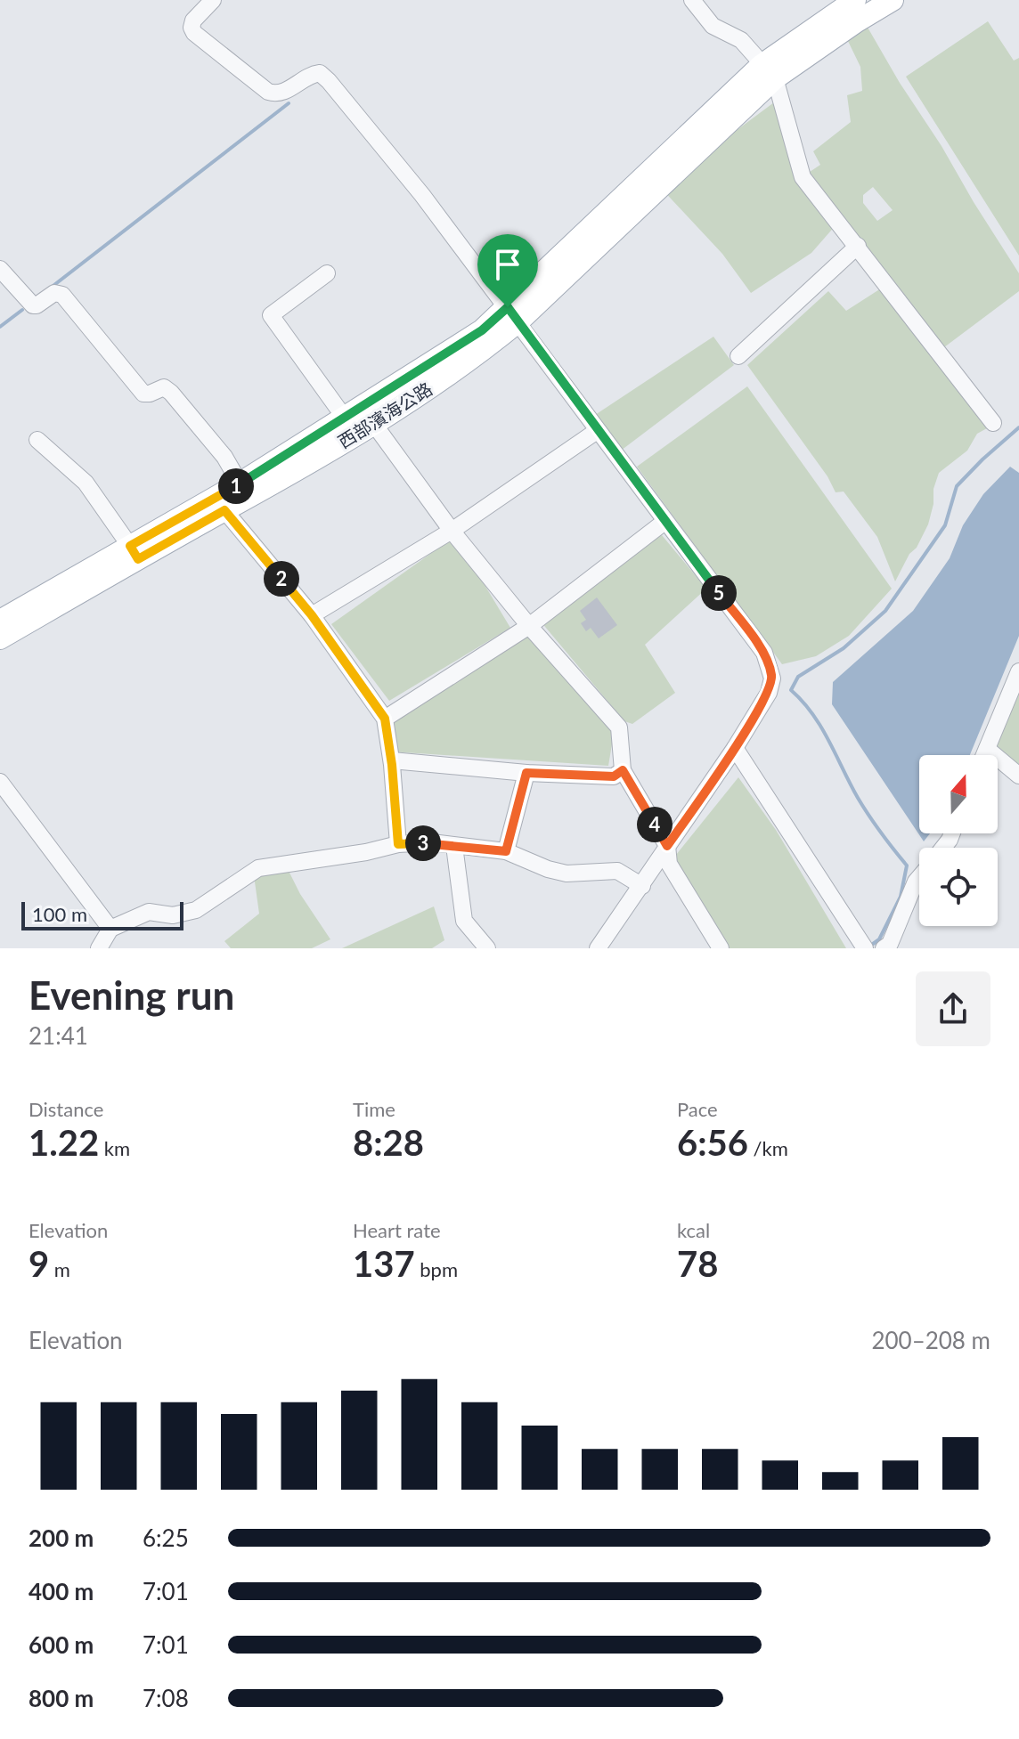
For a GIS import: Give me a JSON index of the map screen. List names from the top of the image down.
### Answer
{
  "streets": {
    "main road": ["西部濱海公路"]
  },
  "scale_bar": "100 m",
  "north": "top",
  "page": {
    "pins": [
      "1",
      "2",
      "5",
      "4",
      "3"
    ],
    "scale": "100 m",
    "heading": ["Evening run", "21:41"],
    "stats": [
      ["Distance", "1.22 km"],
      ["Time", "8:28"],
      ["Pace", "6:56 /km"],
      ["Elevation", "9 m"],
      ["Heart rate", "137 bpm"],
      ["kcal", "78"]
    ],
    "chart": ["Elevation", "200–208 m"],
    "list": [
      {
        "name": "200 m",
        "note": "6:25"
      },
      {
        "name": "400 m",
        "note": "7:01"
      },
      {
        "name": "600 m",
        "note": "7:01"
      },
      {
        "name": "800 m",
        "note": "7:08"
      }
    ]
  }
}
